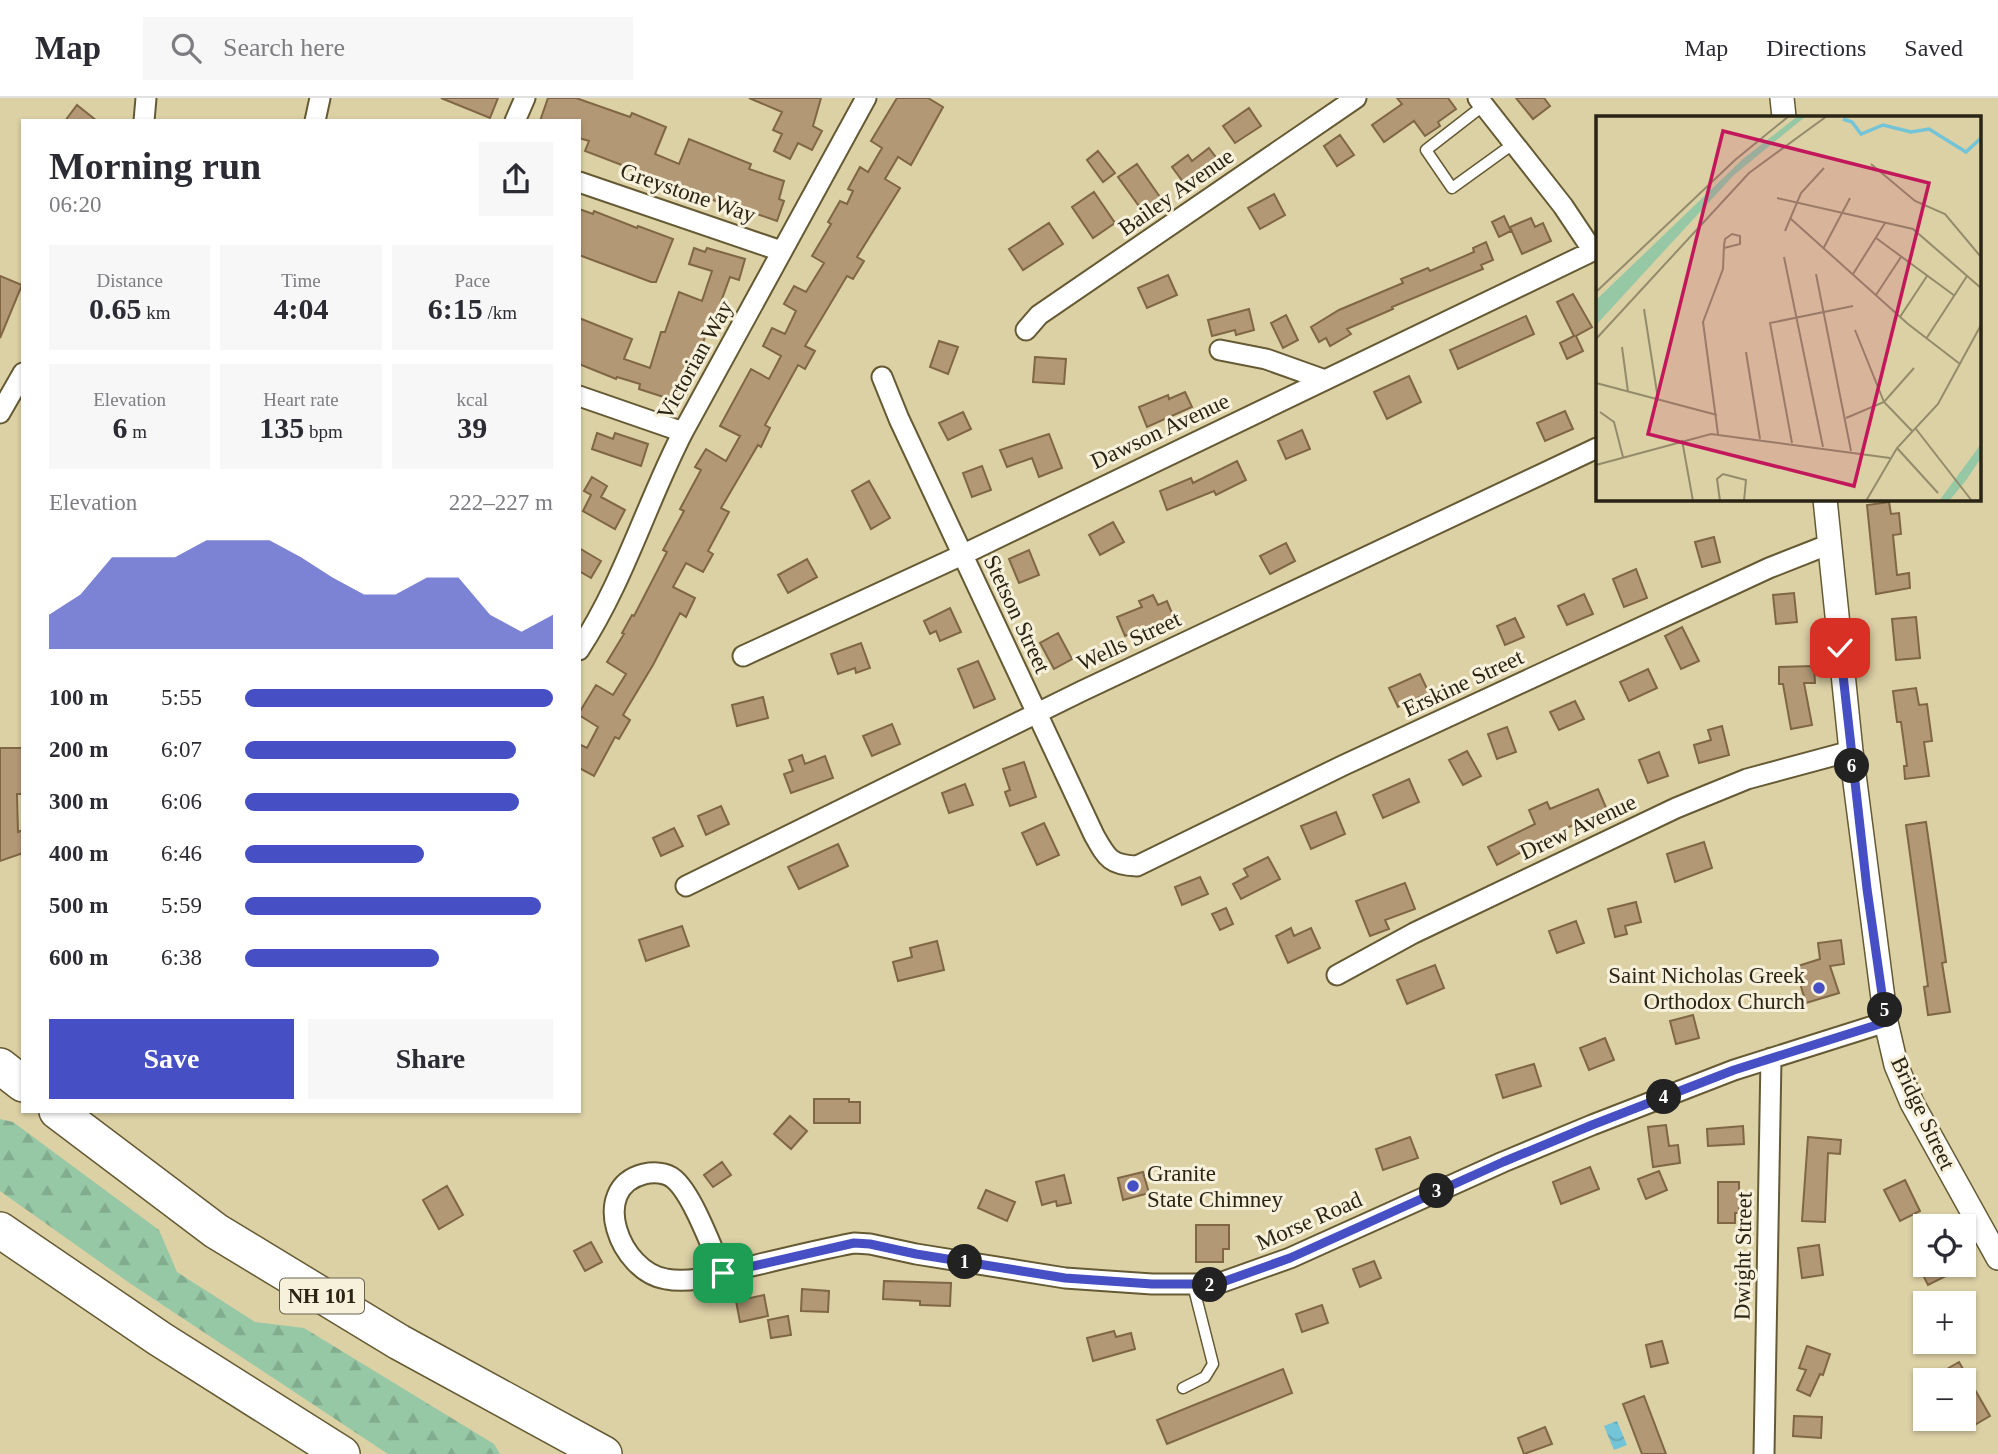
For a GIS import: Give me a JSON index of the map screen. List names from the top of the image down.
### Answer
{
  "streets": {
    "highway": ["NH 101"],
    "street": [
      "Bailey Avenue",
      "Greystone Way",
      "Victorian Way",
      "Dawson Avenue",
      "Stetson Street",
      "Wells Street",
      "Erskine Street",
      "Drew Avenue",
      "Bridge Street",
      "Morse Road",
      "Dwight Street"
    ]
  },
  "crossings": [
    ["Greystone Way", "Victorian Way"],
    ["Dawson Avenue", "Stetson Street"],
    ["Stetson Street", "Wells Street"],
    ["Stetson Street", "Erskine Street"],
    ["Erskine Street", "Bridge Street"],
    ["Drew Avenue", "Bridge Street"],
    ["Bridge Street", "Morse Road"],
    ["Morse Road", "Dwight Street"]
  ],
  "places": ["Saint Nicholas Greek Orthodox Church", "Granite State Chimney"],
  "page": {
    "header": "Map",
    "search": "Search here",
    "nav": ["Map", "Directions", "Saved"],
    "heading": ["Morning run", "06:20"],
    "stats": [
      ["Distance", "0.65 km"],
      ["Time", "4:04"],
      ["Pace", "6:15 /km"],
      ["Elevation", "6 m"],
      ["Heart rate", "135 bpm"],
      ["kcal", "39"]
    ],
    "chart": ["Elevation", "222–227 m"],
    "list": [
      {
        "name": "100 m",
        "note": "5:55"
      },
      {
        "name": "200 m",
        "note": "6:07"
      },
      {
        "name": "300 m",
        "note": "6:06"
      },
      {
        "name": "400 m",
        "note": "6:46"
      },
      {
        "name": "500 m",
        "note": "5:59"
      },
      {
        "name": "600 m",
        "note": "6:38"
      }
    ],
    "pins": [
      "6",
      "5",
      "4",
      "3",
      "1",
      "2"
    ],
    "buttons": ["Save", "Share"],
    "map_buttons": ["+", "−"]
  }
}
